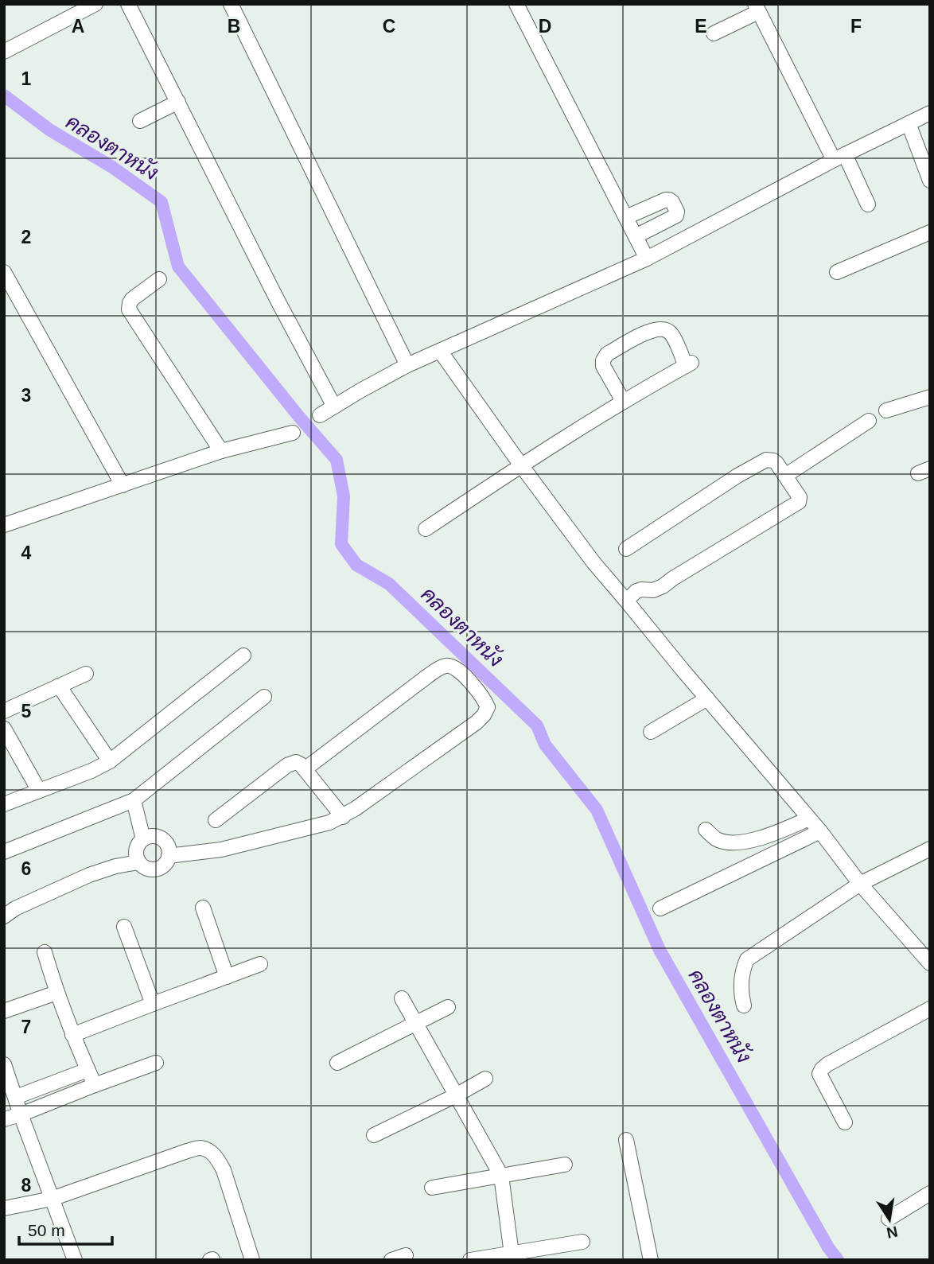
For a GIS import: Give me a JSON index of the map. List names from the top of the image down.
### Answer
{
  "water": ["คลองตาหนัง"],
  "scale_bar": "50 m",
  "north": "bottom",
  "grid": {
    "columns": [
      "A",
      "B",
      "C",
      "D",
      "E",
      "F"
    ],
    "rows": [
      "1",
      "2",
      "3",
      "4",
      "5",
      "6",
      "7",
      "8"
    ]
  }
}
